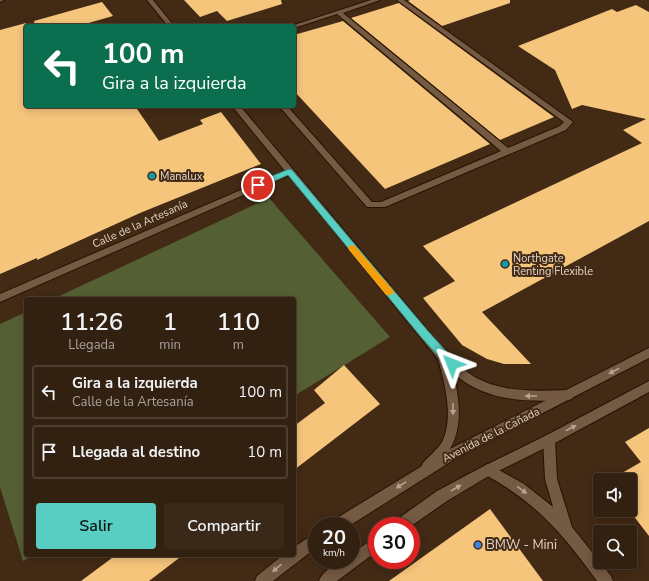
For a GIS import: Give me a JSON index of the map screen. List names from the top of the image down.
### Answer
{
  "streets": {
    "street": ["Calle de la Artesanía", "Avenida de la Cañada"]
  },
  "places": ["Manalux", "Northgate Renting Flexible", "BMW - Mini"],
  "page": {
    "turn": ["100 m", "Gira a la izquierda"],
    "eta": [
      "11:26",
      "Llegada",
      "1",
      "min",
      "110",
      "m"
    ],
    "list": [
      {
        "name": "Gira a la izquierda",
        "note": "Calle de la Artesanía",
        "value": "100 m"
      },
      {
        "name": "Llegada al destino",
        "value": "10 m"
      }
    ],
    "buttons": ["Salir", "Compartir"],
    "speed": "20 km/h",
    "limit": "30"
  }
}
